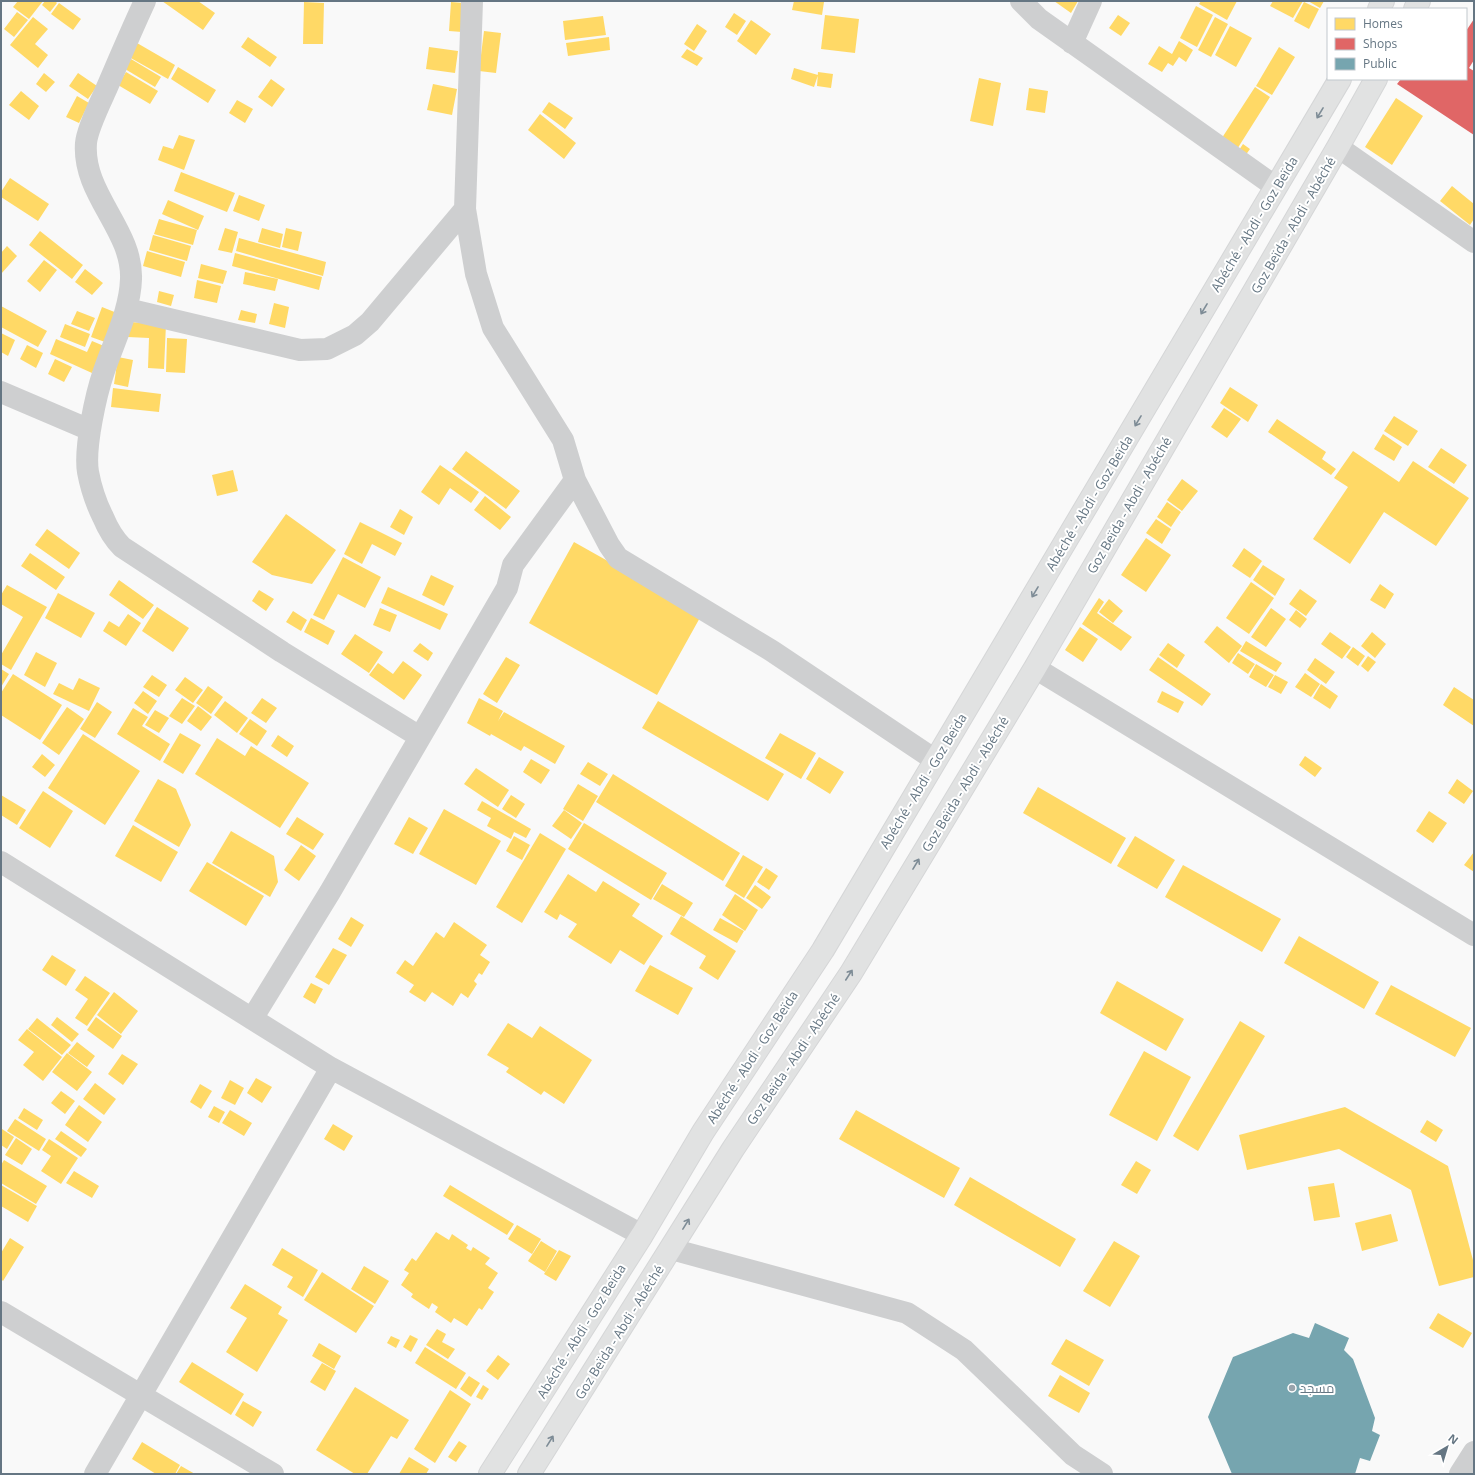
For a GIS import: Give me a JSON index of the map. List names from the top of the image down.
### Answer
{
  "streets": {
    "main road": ["Abéché - Abdi - Goz Beïda", "Goz Beïda - Abdi - Abéché"]
  },
  "one_way": ["Abéché - Abdi - Goz Beïda", "Goz Beïda - Abdi - Abéché"],
  "places": ["مسجد"],
  "legend": ["Homes", "Shops", "Public"],
  "north": "top right"
}
